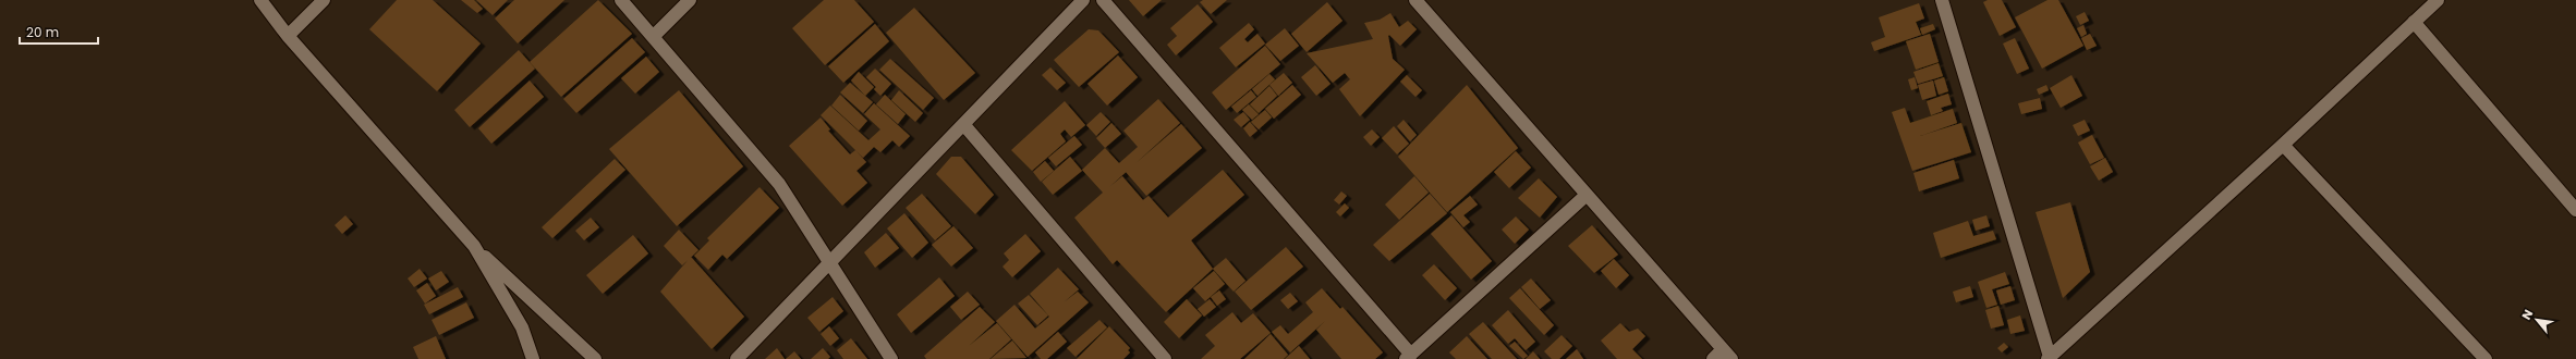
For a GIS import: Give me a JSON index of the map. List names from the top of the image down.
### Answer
{
  "scale_bar": "20 m",
  "north": "top left"
}
